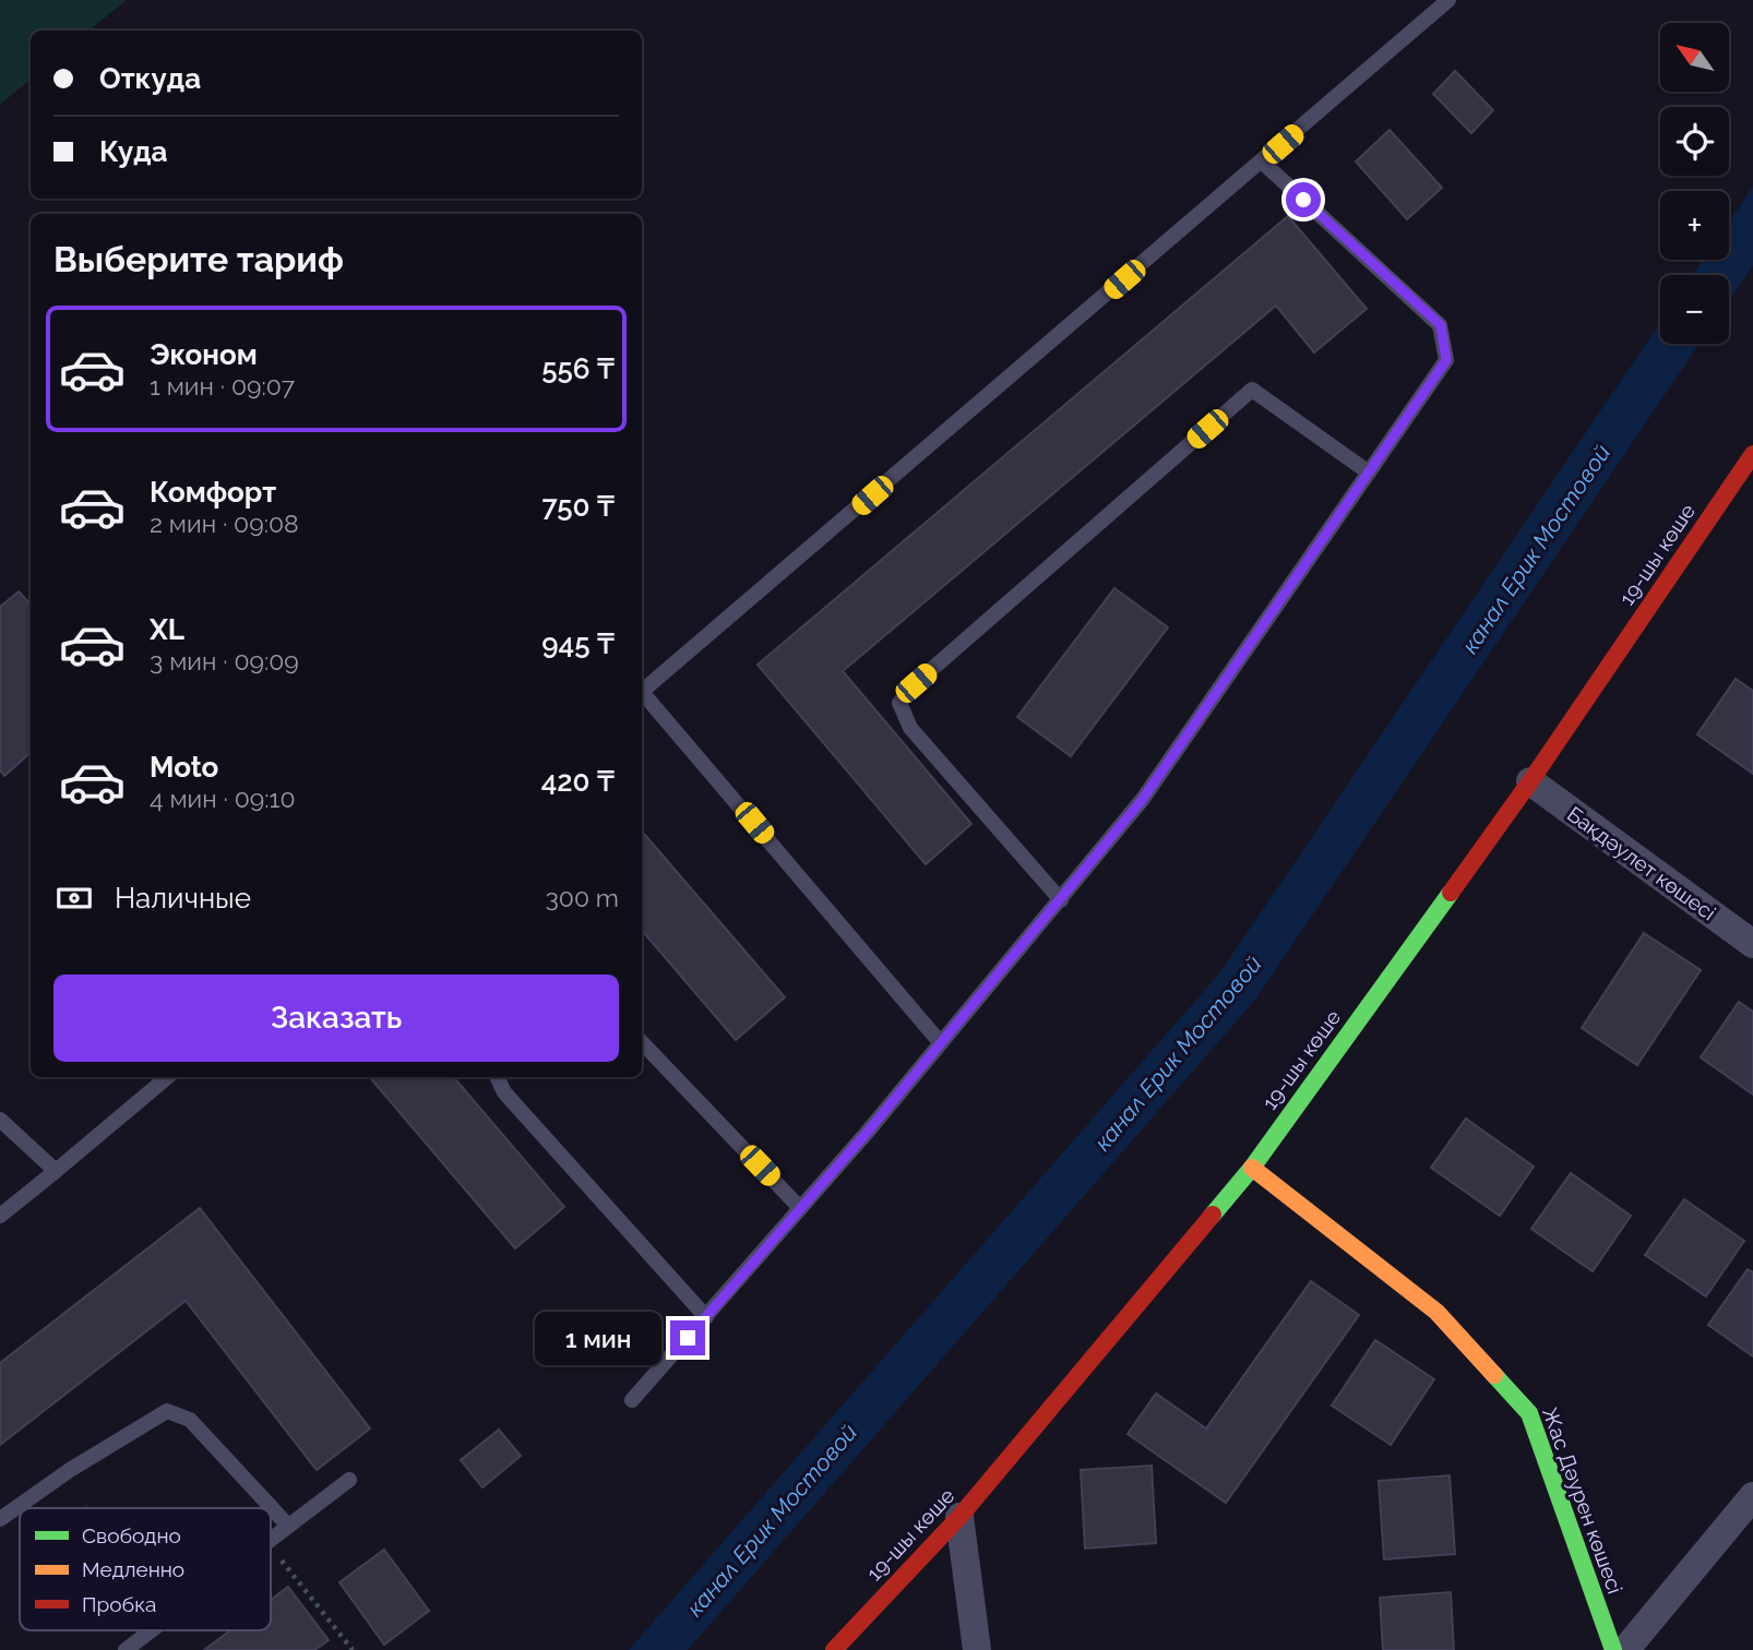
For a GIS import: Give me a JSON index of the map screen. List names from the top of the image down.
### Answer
{
  "streets": {
    "street": ["19-шы көше", "Бақдәулет көшесi", "Жас Дәурен көшесі"]
  },
  "crossings": [
    ["19-шы көше", "Бақдәулет көшесi"],
    ["19-шы көше", "Жас Дәурен көшесі"]
  ],
  "water": ["канал Ерик Мостовой"],
  "legend": ["Свободно", "Медленно", "Пробка"],
  "north": "top left",
  "page": {
    "map_buttons": ["+", "−"],
    "banner": ["Откуда", "Куда"],
    "heading": "Выберите тариф",
    "list": [
      {
        "name": "Эконом",
        "note": "1 мин · 09:07",
        "value": "556 ₸"
      },
      {
        "name": "Комфорт",
        "note": "2 мин · 09:08",
        "value": "750 ₸"
      },
      {
        "name": "XL",
        "note": "3 мин · 09:09",
        "value": "945 ₸"
      },
      {
        "name": "Moto",
        "note": "4 мин · 09:10",
        "value": "420 ₸"
      }
    ],
    "pay": ["Наличные", "300 m"],
    "buttons": "Заказать",
    "bubble": "1 мин"
  }
}
